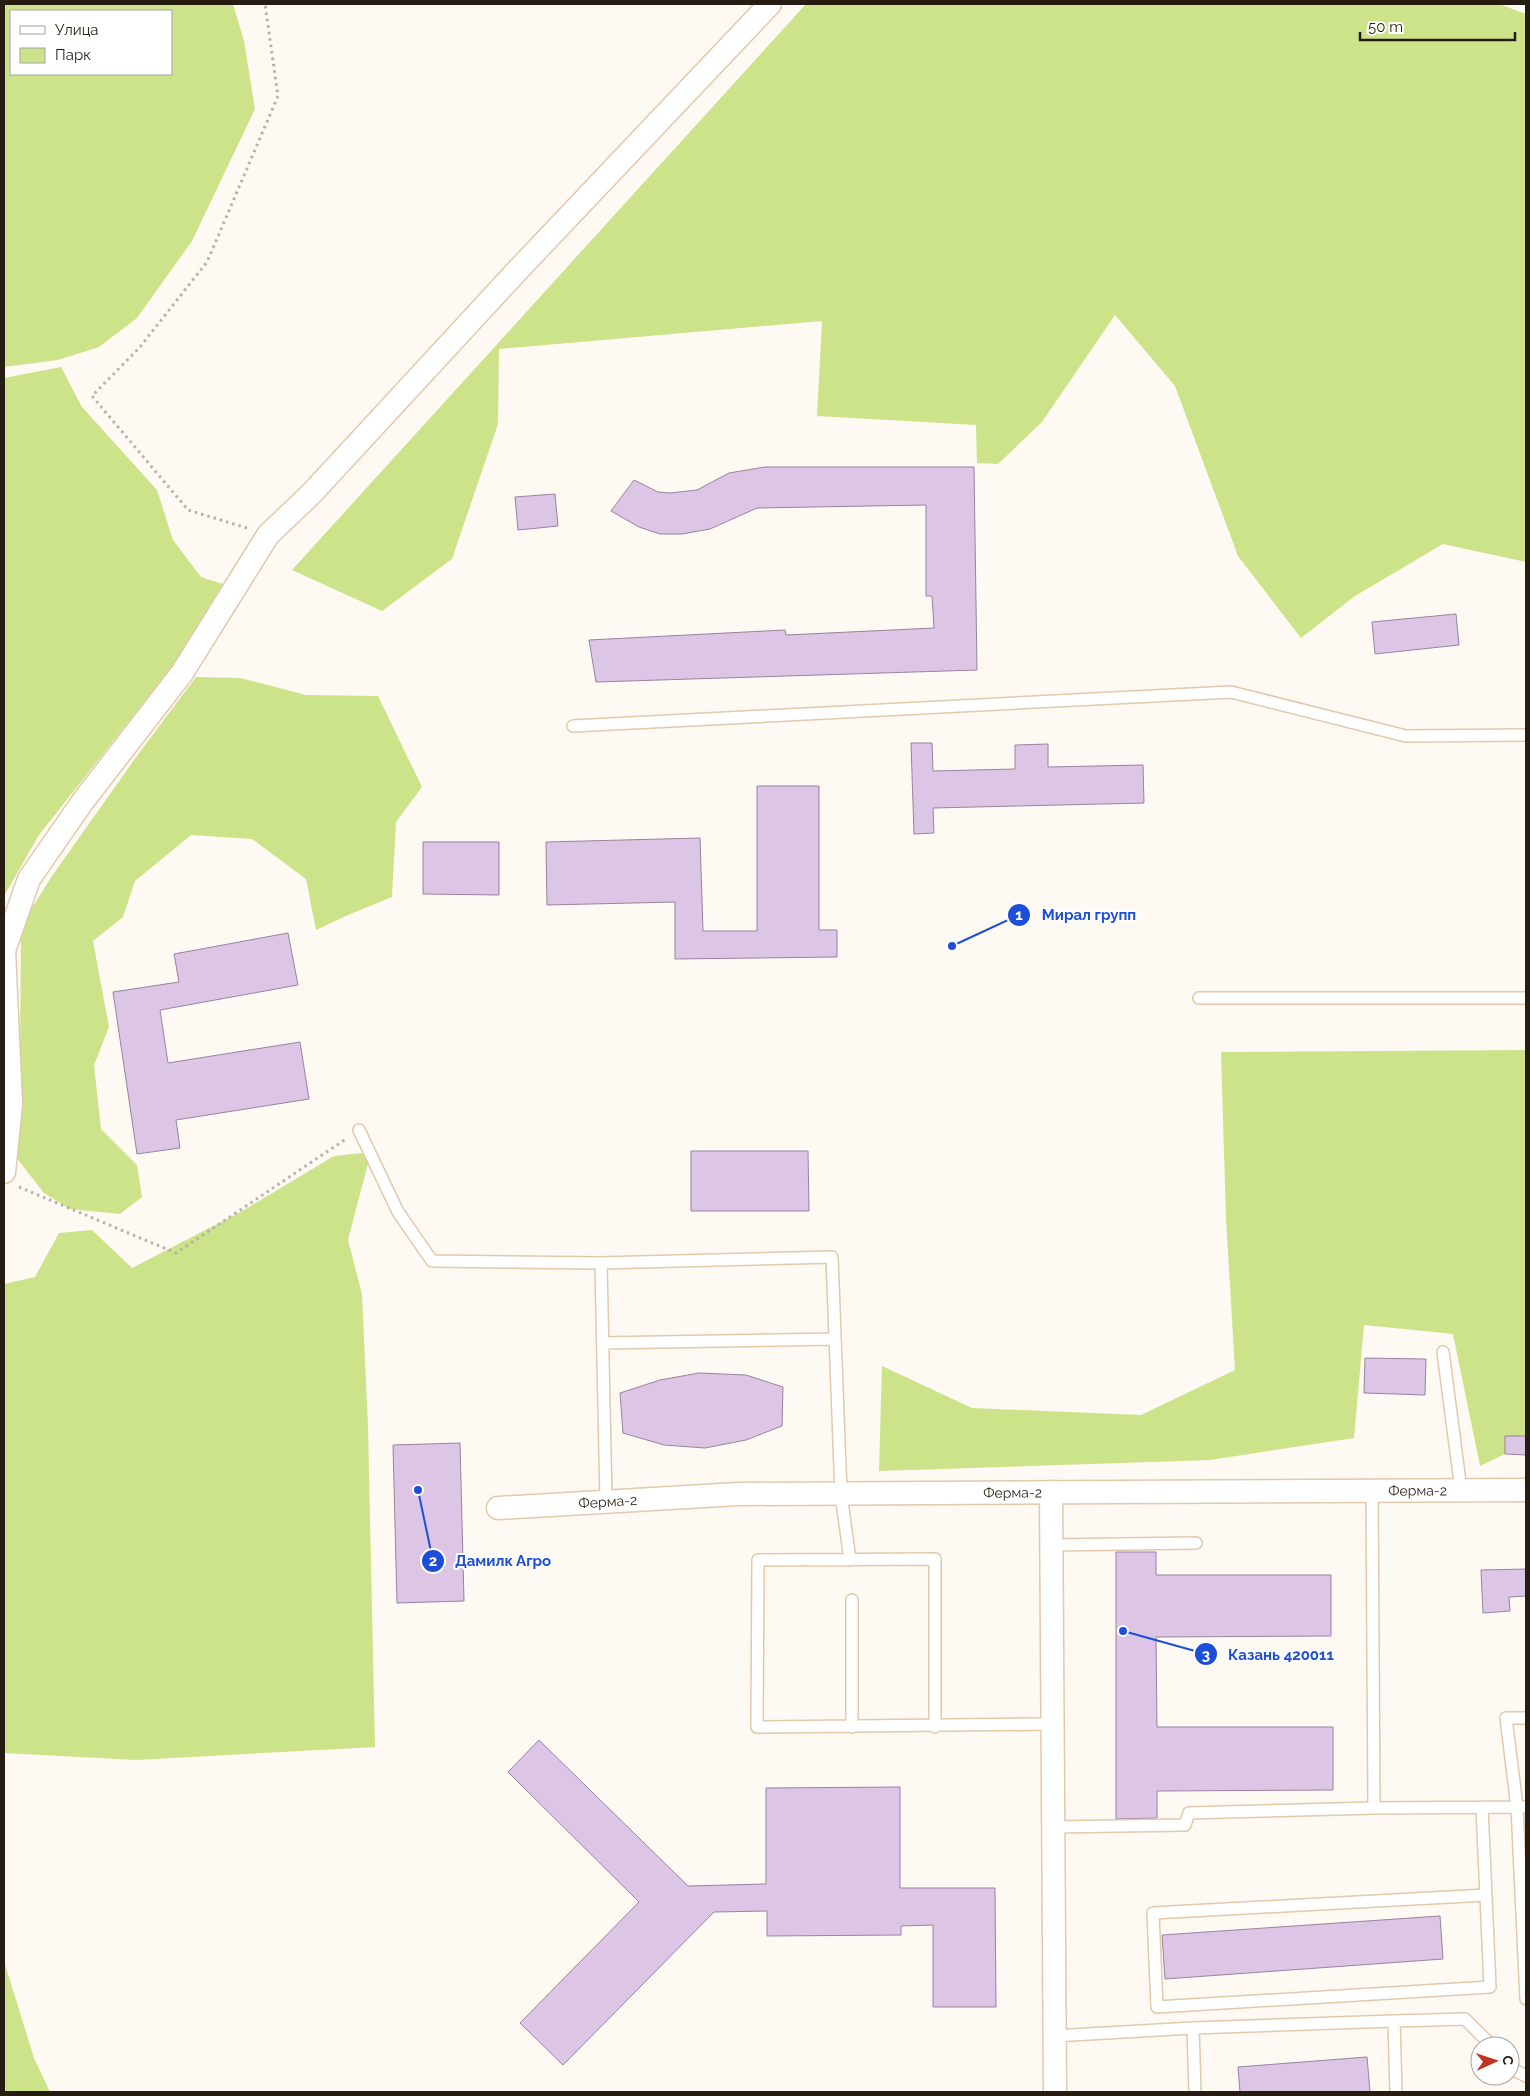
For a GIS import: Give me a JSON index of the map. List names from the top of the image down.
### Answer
{
  "streets": {
    "street": ["Ферма-2"]
  },
  "places": ["Мирал групп", "Дамилк Агро", "Казань 420011"],
  "legend": ["Улица", "Парк"],
  "scale_bar": "50 m",
  "north": "right"
}
